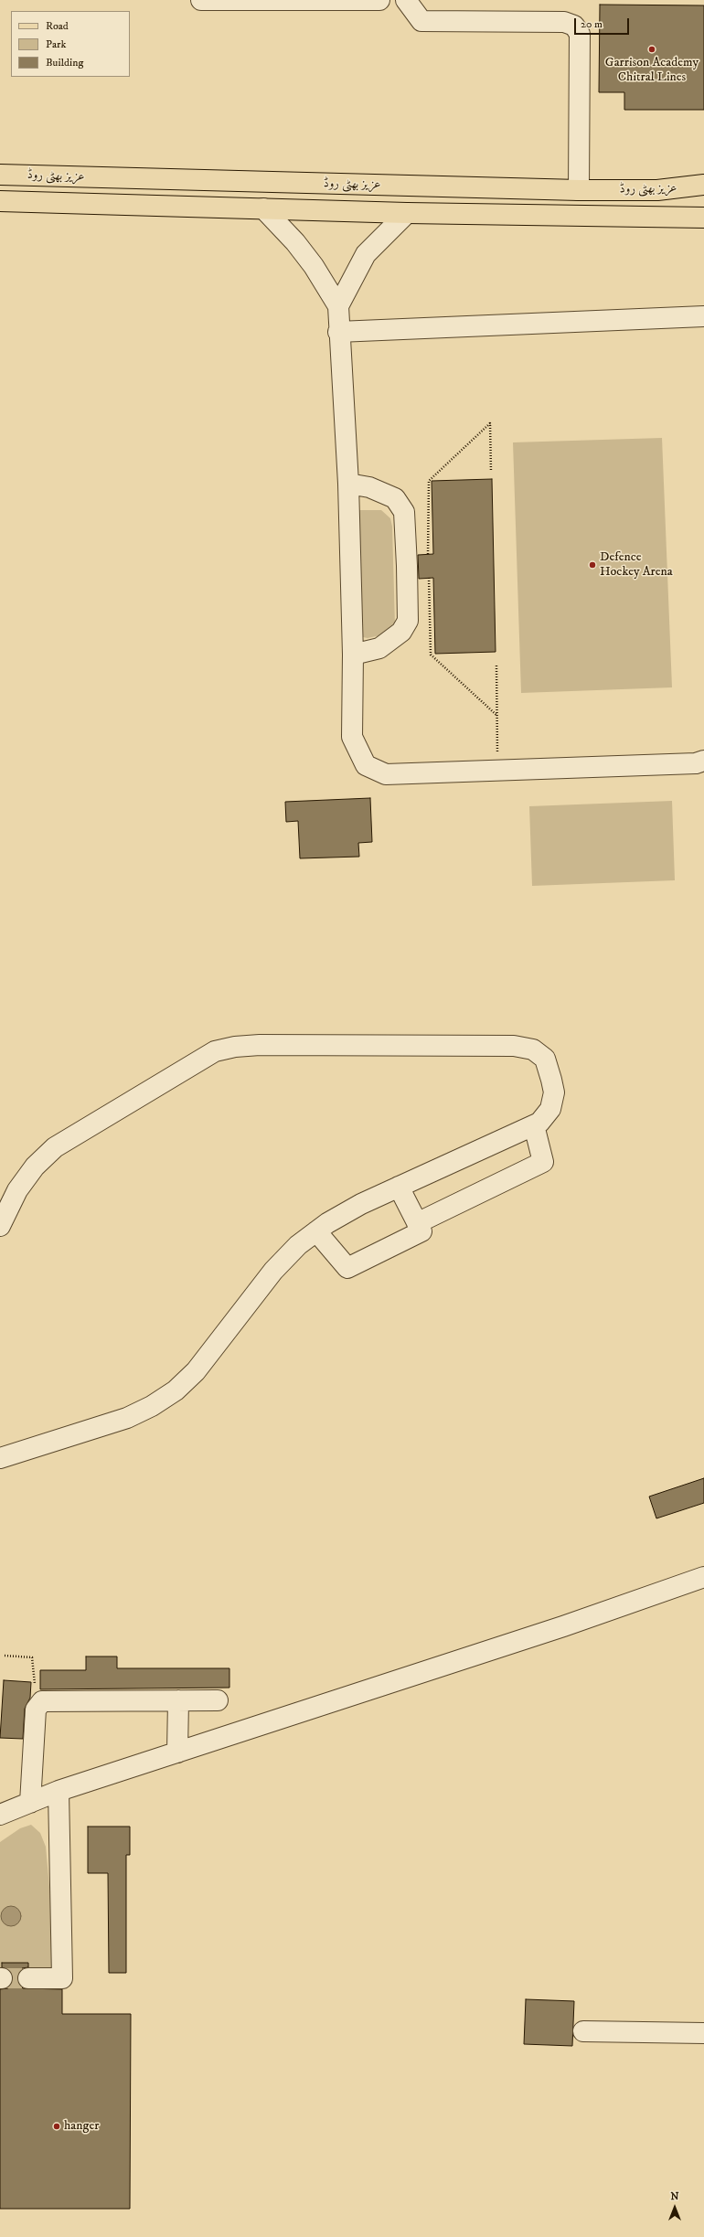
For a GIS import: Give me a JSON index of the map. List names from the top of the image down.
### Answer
{
  "streets": {
    "main road": ["عزیز بھٹی روڈ"]
  },
  "places": ["Garrison Academy Chitral Lines", "Defence Hockey Arena", "hanger"],
  "legend": ["Road", "Park", "Building"],
  "scale_bar": "20 m",
  "north": "top"
}
